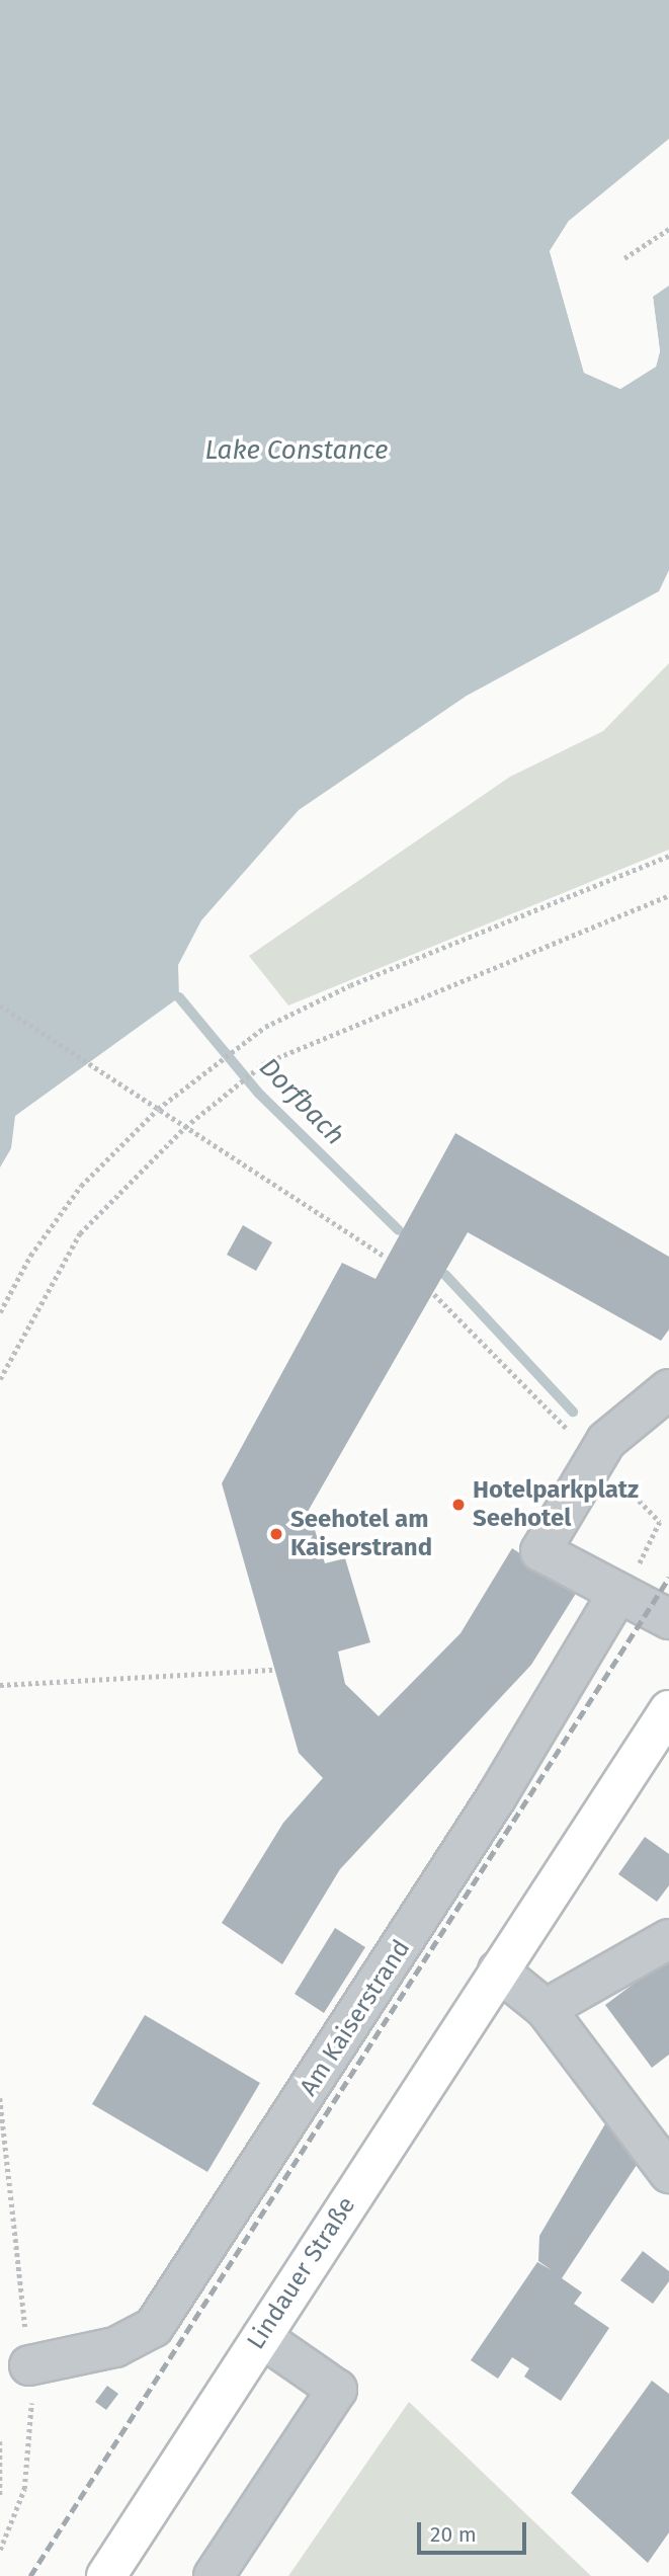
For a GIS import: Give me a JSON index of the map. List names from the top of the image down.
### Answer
{
  "streets": {
    "main road": ["Lindauer Straße"],
    "street": ["Am Kaiserstrand"]
  },
  "water": ["Lake Constance", "Dorfbach"],
  "places": ["Hotelparkplatz Seehotel", "Seehotel am Kaiserstrand"],
  "scale_bar": "20 m"
}
